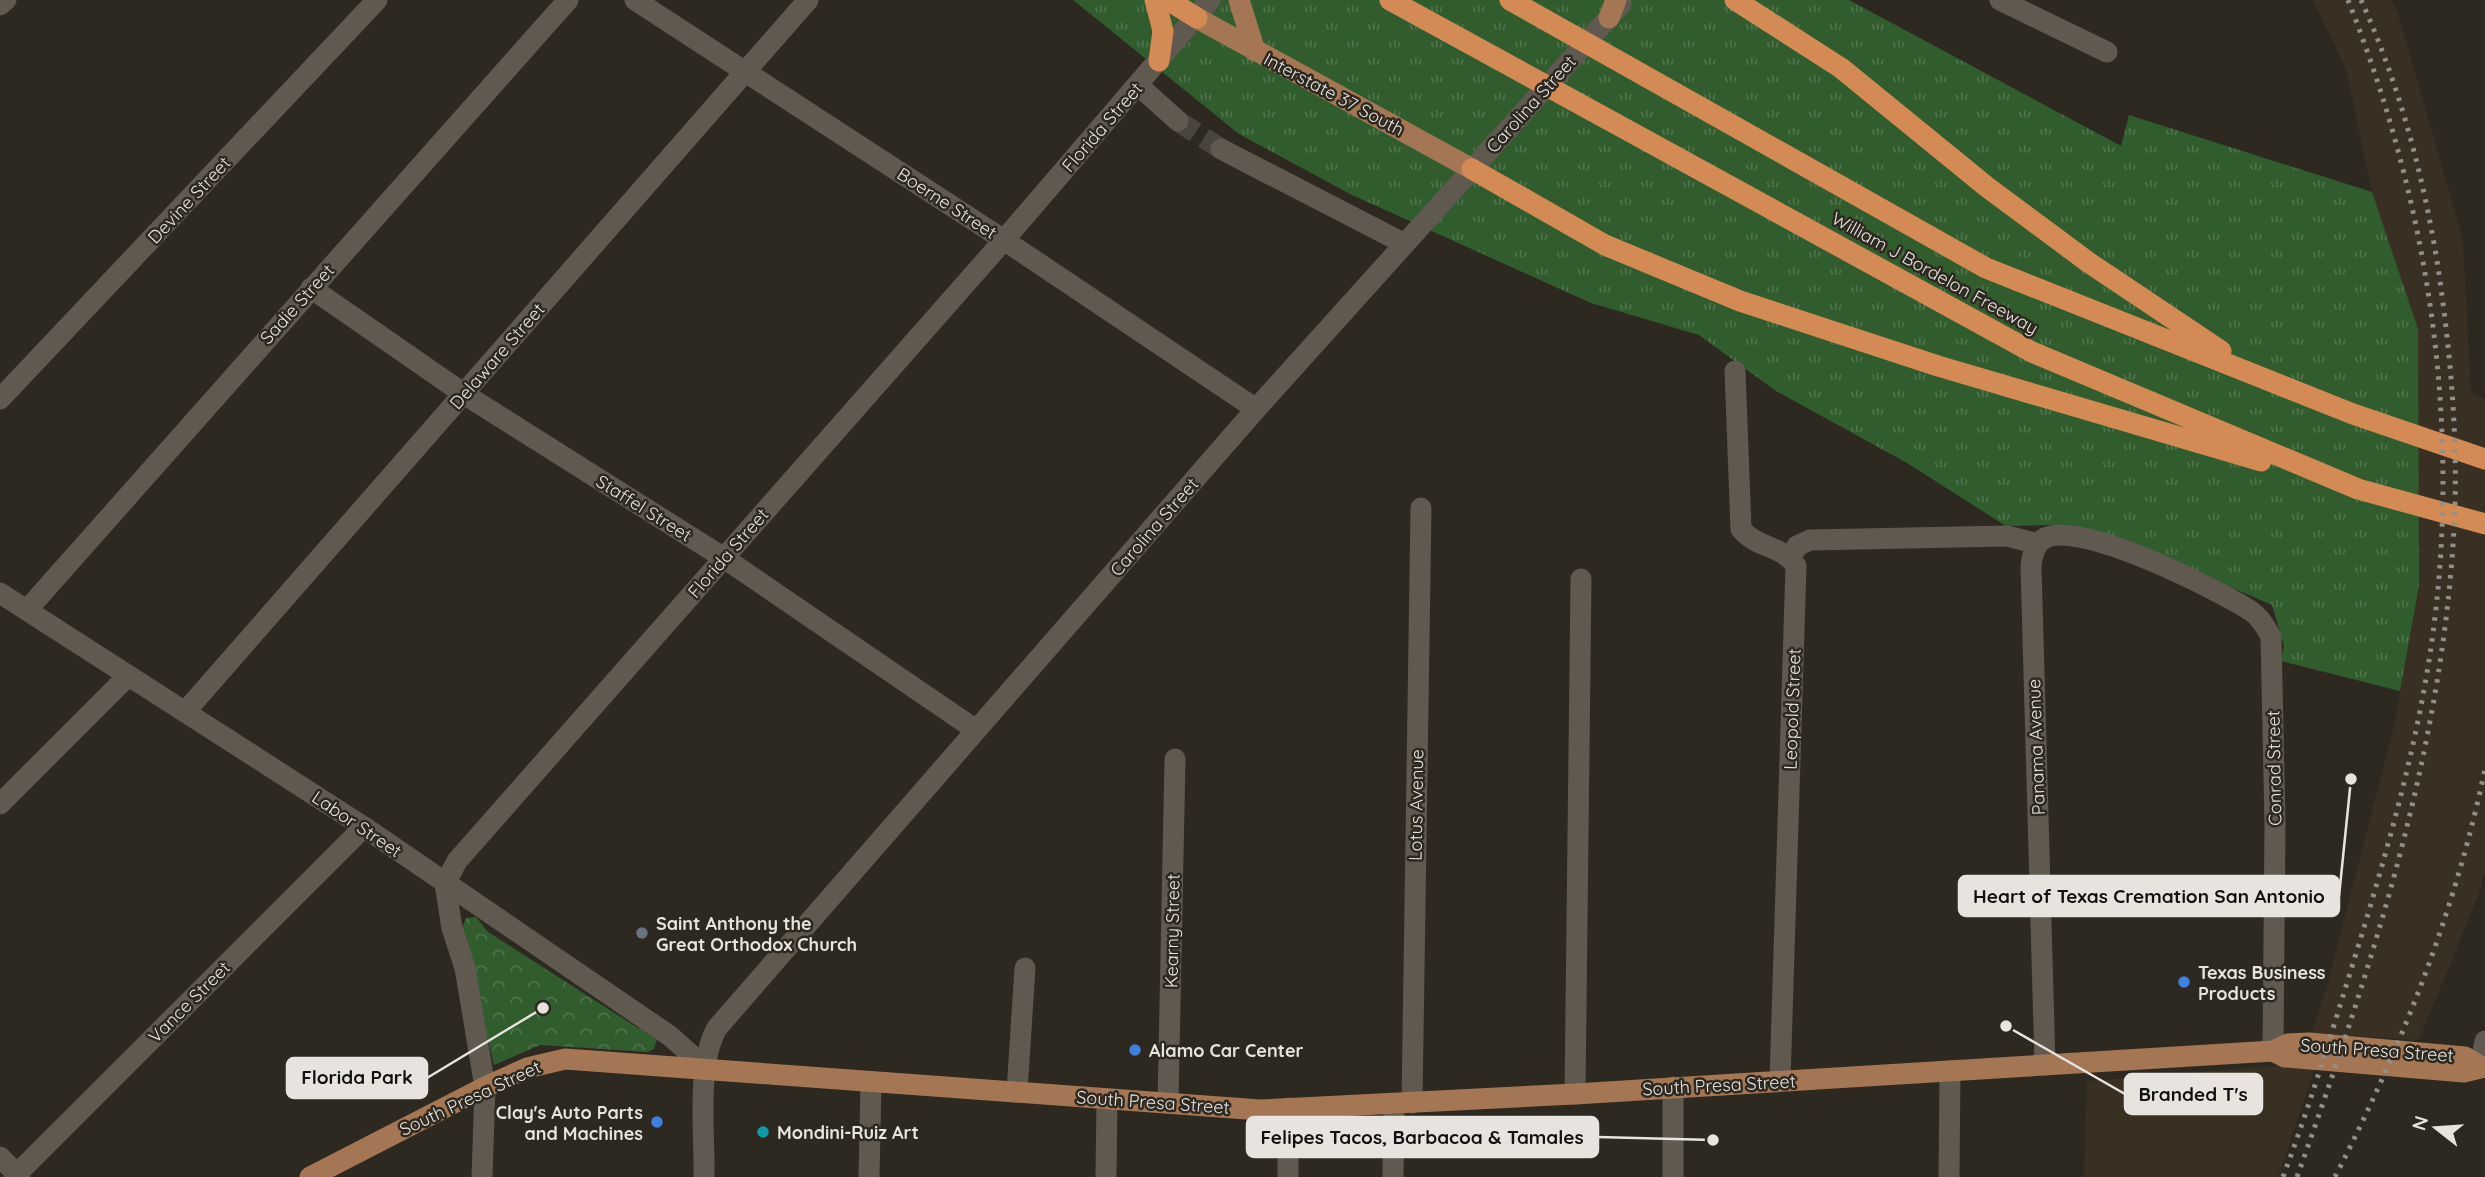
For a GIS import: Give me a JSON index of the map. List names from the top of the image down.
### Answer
{
  "streets": {
    "highway": ["William J Bordelon Freeway"],
    "main road": ["Interstate 37 South", "South Presa Street"],
    "street": [
      "Carolina Street",
      "Florida Street",
      "Devine Street",
      "Boerne Street",
      "Sadie Street",
      "Delaware Street",
      "Staffel Street",
      "Leopold Street",
      "Panama Avenue",
      "Conrad Street",
      "Lotus Avenue",
      "Labor Street",
      "Kearny Street",
      "Vance Street"
    ]
  },
  "crossings": [
    ["Interstate 37 South", "Carolina Street"],
    ["Interstate 37 South", "Florida Street"],
    ["Carolina Street", "Boerne Street"],
    ["Carolina Street", "Staffel Street"],
    ["Carolina Street", "Labor Street"],
    ["Carolina Street", "South Presa Street"],
    ["Florida Street", "Boerne Street"],
    ["Florida Street", "Staffel Street"],
    ["Florida Street", "Labor Street"],
    ["Boerne Street", "Delaware Street"],
    ["Sadie Street", "Staffel Street"],
    ["Sadie Street", "Labor Street"],
    ["Delaware Street", "Staffel Street"],
    ["Delaware Street", "Labor Street"],
    ["Leopold Street", "South Presa Street"],
    ["Panama Avenue", "Conrad Street"],
    ["Panama Avenue", "South Presa Street"],
    ["Conrad Street", "South Presa Street"],
    ["Lotus Avenue", "South Presa Street"],
    ["Labor Street", "Vance Street"],
    ["Labor Street", "South Presa Street"],
    ["Kearny Street", "South Presa Street"]
  ],
  "places": [
    "Heart of Texas Cremation San Antonio",
    "Saint Anthony the Great Orthodox Church",
    "Texas Business Products",
    "Florida Park",
    "Branded T's",
    "Alamo Car Center",
    "Clay's Auto Parts and Machines",
    "Mondini-Ruiz Art",
    "Felipes Tacos, Barbacoa & Tamales"
  ],
  "north": "left"
}
